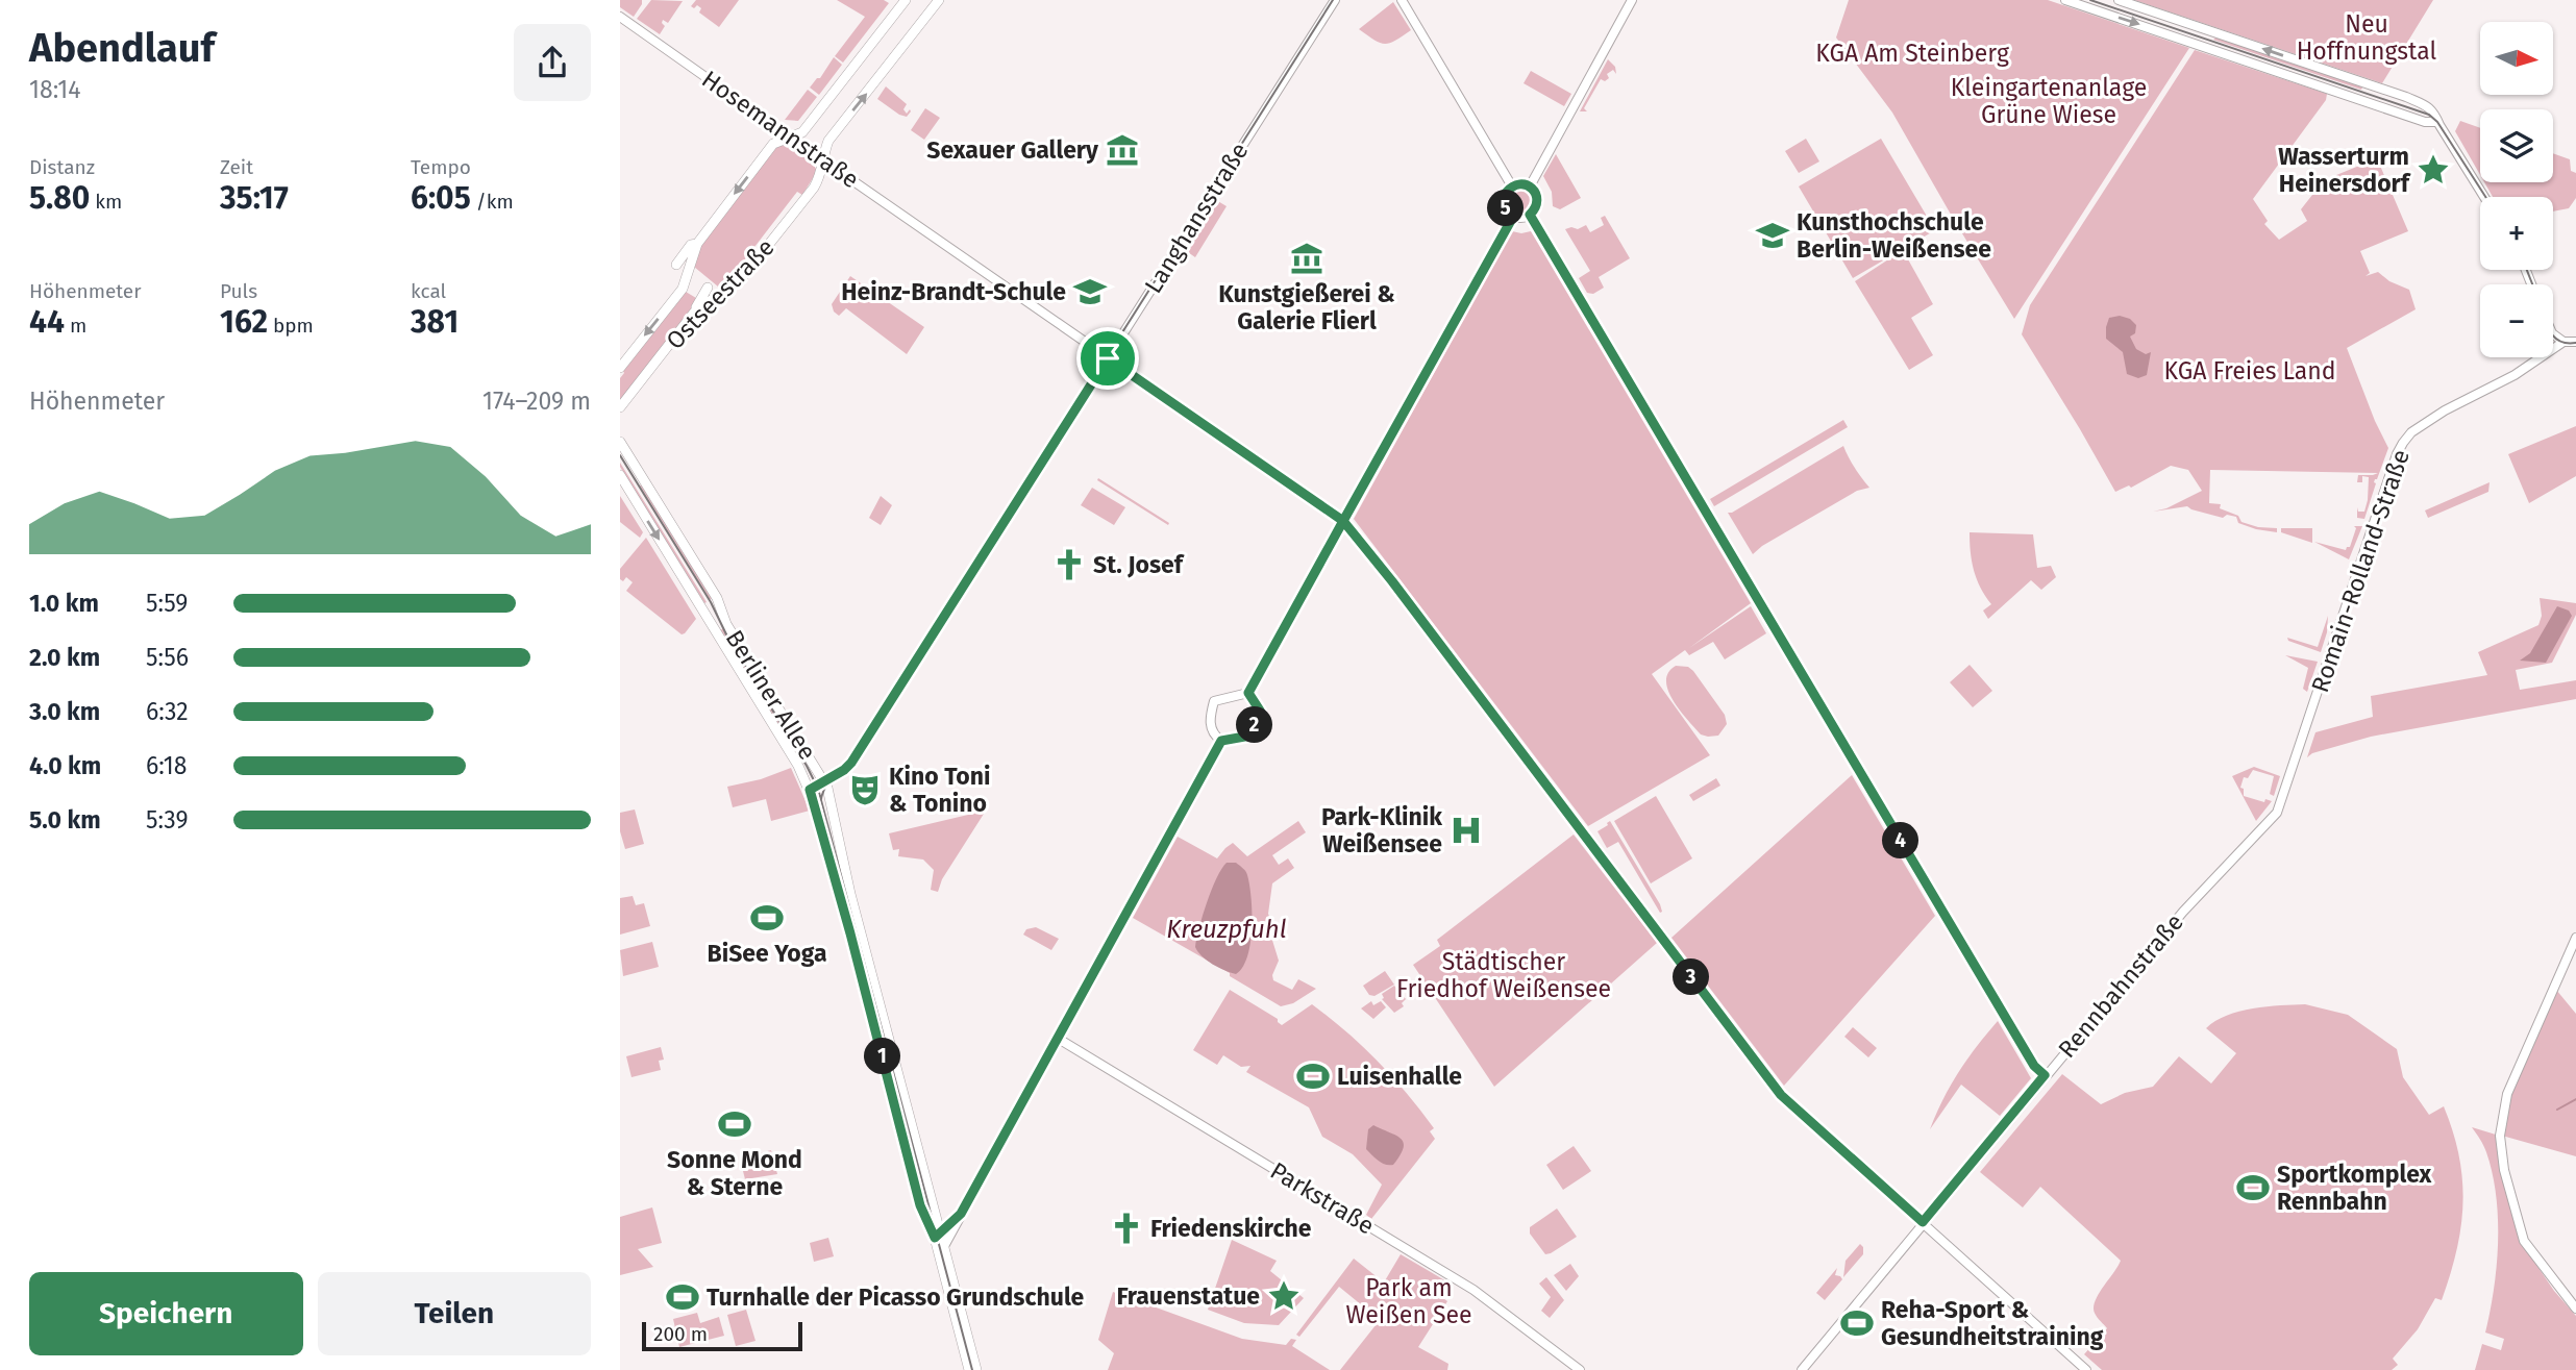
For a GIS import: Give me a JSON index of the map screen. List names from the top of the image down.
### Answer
{
  "streets": {
    "main road": ["Ostseestraße", "Berliner Allee"],
    "street": [
      "Hosemannstraße",
      "Langhansstraße",
      "Romain-Rolland-Straße",
      "Rennbahnstraße",
      "Parkstraße"
    ]
  },
  "crossings": [
    ["Hosemannstraße", "Langhansstraße"],
    ["Hosemannstraße", "Ostseestraße"],
    ["Hosemannstraße", "Rennbahnstraße"],
    ["Langhansstraße", "Berliner Allee"],
    ["Romain-Rolland-Straße", "Rennbahnstraße"]
  ],
  "water": ["Kreuzpfuhl"],
  "parks": [
    "Neu Hoffnungstal",
    "KGA Am Steinberg",
    "Kleingartenanlage Grüne Wiese",
    "KGA Freies Land",
    "Städtischer Friedhof Weißensee",
    "Park am Weißen See"
  ],
  "places": {
    "museum": ["Sexauer Gallery", "Kunstgießerei & Galerie Flierl"],
    "place": ["Wasserturm Heinersdorf", "Frauenstatue"],
    "school or university": ["Kunsthochschule Berlin-Weißensee", "Heinz-Brandt-Schule"],
    "church": ["St. Josef", "Friedenskirche"],
    "theatre": ["Kino Toni & Tonino"],
    "hospital": ["Park-Klinik Weißensee"],
    "sports": [
      "BiSee Yoga",
      "Luisenhalle",
      "Sonne Mond & Sterne",
      "Sportkomplex Rennbahn",
      "Turnhalle der Picasso Grundschule",
      "Reha-Sport & Gesundheitstraining"
    ]
  },
  "scale_bar": "200 m",
  "north": "right",
  "page": {
    "heading": ["Abendlauf", "18:14"],
    "map_buttons": ["+", "−"],
    "stats": [
      ["Distanz", "5.80 km"],
      ["Zeit", "35:17"],
      ["Tempo", "6:05 /km"],
      ["Höhenmeter", "44 m"],
      ["Puls", "162 bpm"],
      ["kcal", "381"]
    ],
    "pins": [
      "5",
      "2",
      "4",
      "3",
      "1"
    ],
    "chart": ["Höhenmeter", "174–209 m"],
    "list": [
      {
        "name": "1.0 km",
        "note": "5:59"
      },
      {
        "name": "2.0 km",
        "note": "5:56"
      },
      {
        "name": "3.0 km",
        "note": "6:32"
      },
      {
        "name": "4.0 km",
        "note": "6:18"
      },
      {
        "name": "5.0 km",
        "note": "5:39"
      }
    ],
    "buttons": ["Speichern", "Teilen"],
    "scale": "200 m"
  }
}
